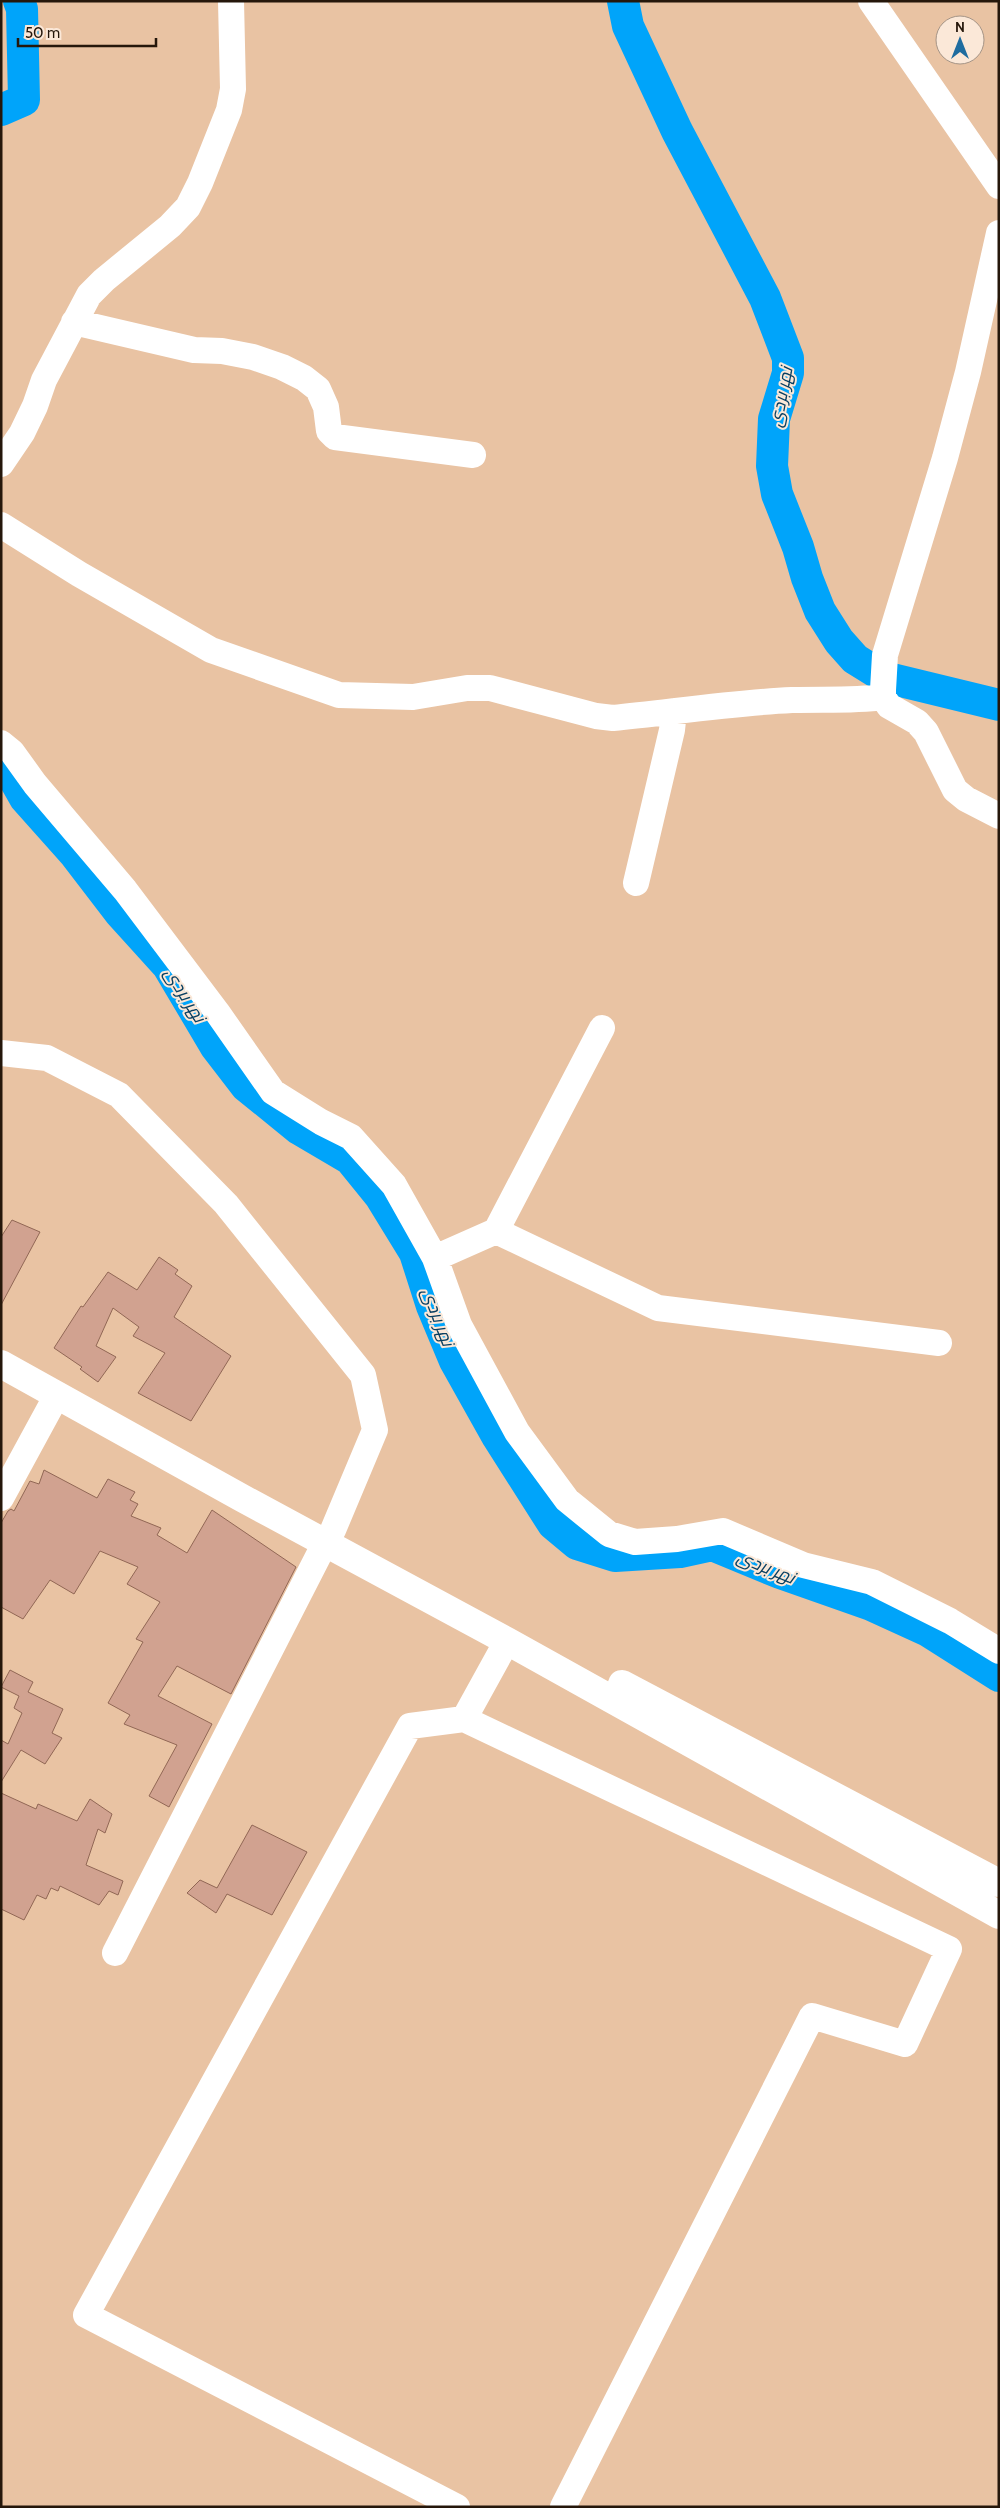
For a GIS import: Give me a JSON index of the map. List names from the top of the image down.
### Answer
{
  "water": ["نهر بردى"],
  "scale_bar": "50 m",
  "north": "top"
}
